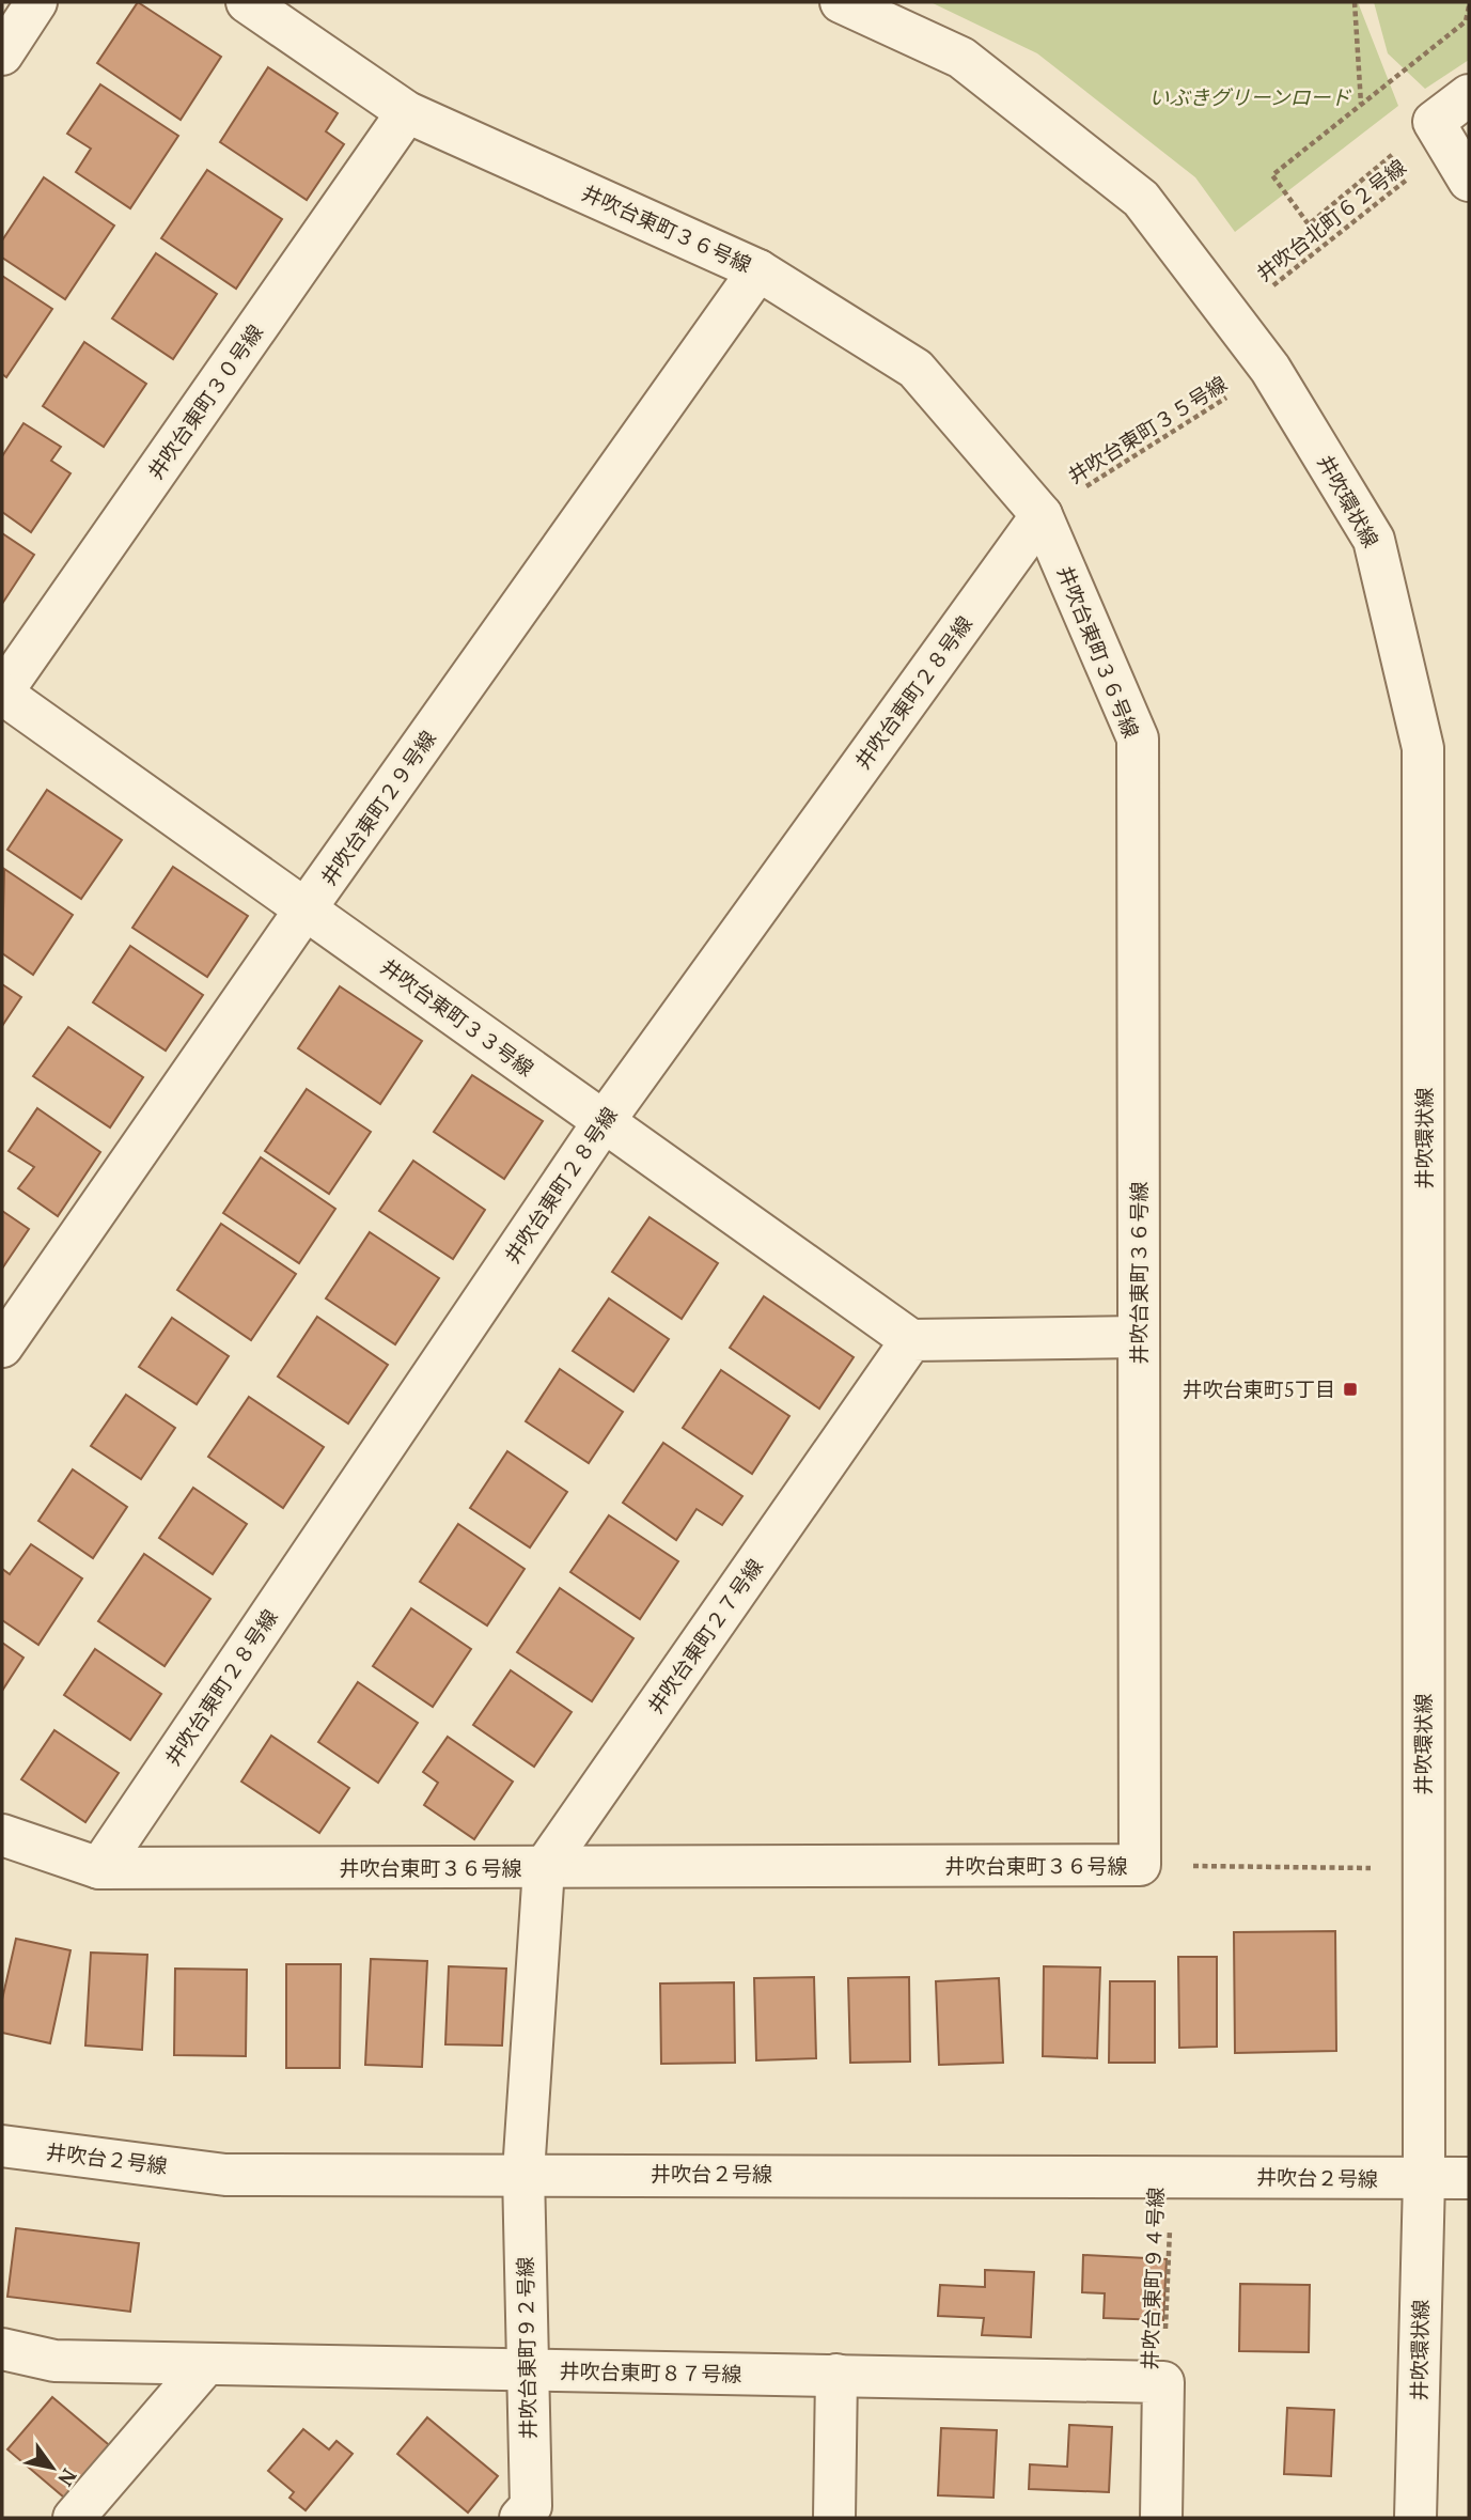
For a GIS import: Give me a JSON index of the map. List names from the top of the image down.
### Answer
{
  "streets": {
    "street": [
      "井吹台東町３６号線",
      "井吹台東町３０号線",
      "井吹環状線",
      "井吹台東町２８号線",
      "井吹台東町２９号線",
      "井吹台東町３３号線",
      "井吹台東町２７号線",
      "井吹台２号線",
      "井吹台東町９２号線",
      "井吹台東町８７号線"
    ],
    "path": ["井吹台北町６２号線", "井吹台東町３５号線", "井吹台東町９４号線"]
  },
  "crossings": [
    ["井吹台北町６２号線", "井吹環状線"],
    ["井吹台東町３６号線", "井吹台東町３０号線"],
    ["井吹台東町３６号線", "井吹台東町３５号線"],
    ["井吹台東町３６号線", "井吹台東町２８号線"],
    ["井吹台東町３６号線", "井吹台東町２９号線"],
    ["井吹台東町３６号線", "井吹台東町２７号線"],
    ["井吹台東町３０号線", "井吹台東町３３号線"],
    ["井吹台東町３５号線", "井吹環状線"],
    ["井吹台東町３５号線", "井吹台東町２８号線"],
    ["井吹環状線", "井吹台２号線"],
    ["井吹台東町２８号線", "井吹台東町３３号線"],
    ["井吹台東町２９号線", "井吹台東町３３号線"],
    ["井吹台東町３３号線", "井吹台東町２７号線"],
    ["井吹台２号線", "井吹台東町９４号線"],
    ["井吹台２号線", "井吹台東町９２号線"],
    ["井吹台東町９４号線", "井吹台東町８７号線"],
    ["井吹台東町９２号線", "井吹台東町８７号線"]
  ],
  "parks": ["いぶきグリーンロード"],
  "places": {
    "transit": ["井吹台東町5丁目"]
  },
  "north": "bottom right"
}
